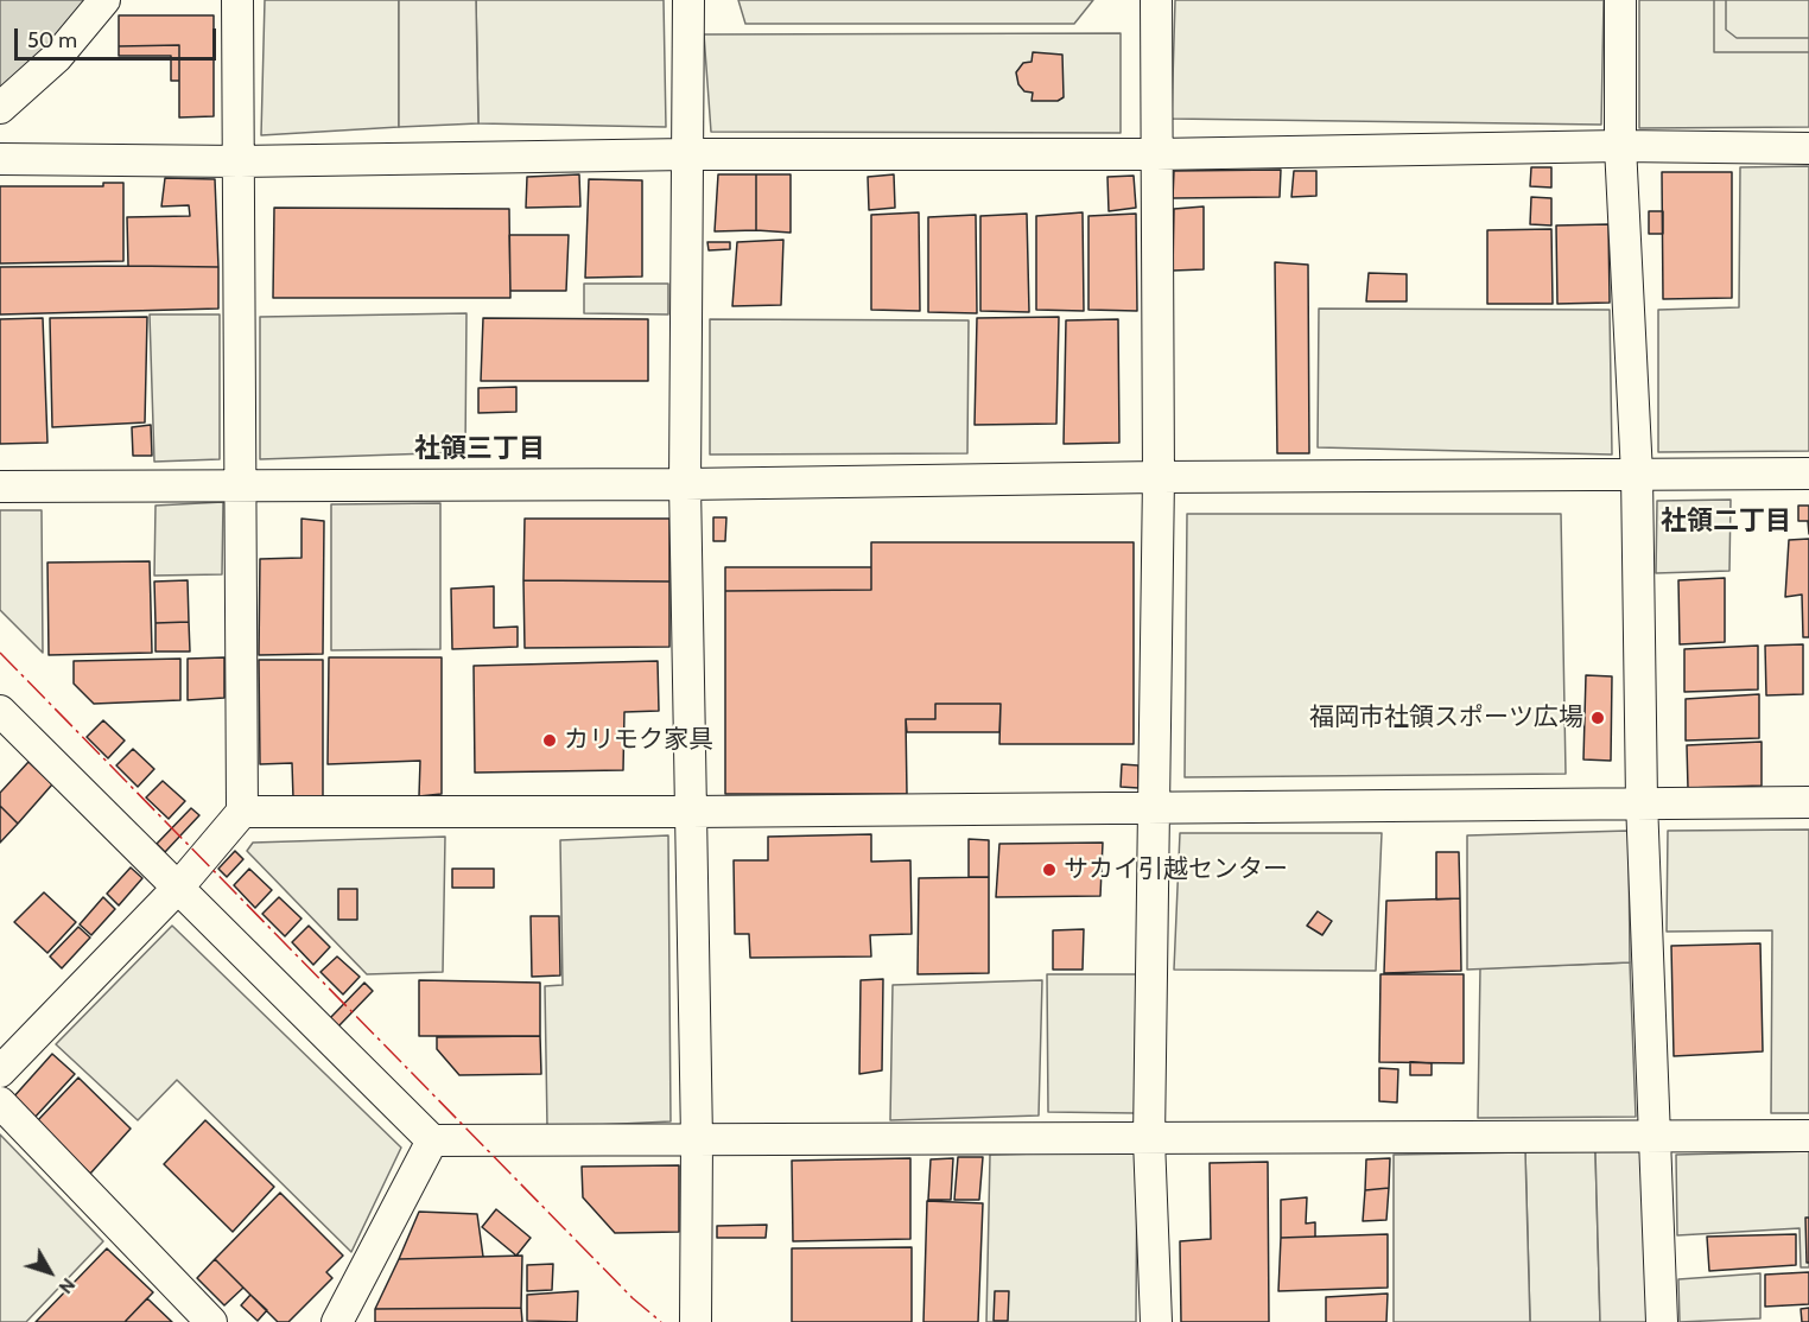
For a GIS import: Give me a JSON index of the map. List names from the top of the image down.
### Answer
{
  "districts": ["社領三丁目", "社領二丁目"],
  "places": ["福岡市社領スポーツ広場", "カリモク家具", "サカイ引越センター"],
  "scale_bar": "50 m",
  "north": "bottom right"
}
